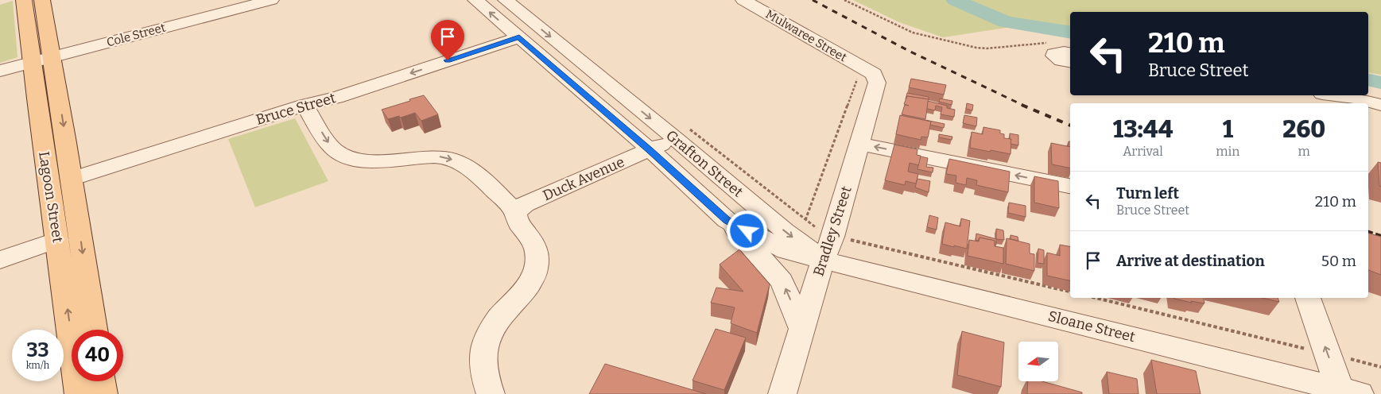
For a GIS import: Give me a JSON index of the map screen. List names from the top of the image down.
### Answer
{
  "streets": {
    "main road": ["Lagoon Street"],
    "street": [
      "Cole Street",
      "Mulwaree Street",
      "Bruce Street",
      "Grafton Street",
      "Duck Avenue",
      "Bradley Street",
      "Sloane Street"
    ]
  },
  "crossings": [
    ["Cole Street", "Lagoon Street"],
    ["Mulwaree Street", "Bradley Street"],
    ["Bruce Street", "Grafton Street"],
    ["Bruce Street", "Lagoon Street"],
    ["Grafton Street", "Duck Avenue"],
    ["Grafton Street", "Bradley Street"],
    ["Grafton Street", "Sloane Street"],
    ["Bradley Street", "Sloane Street"]
  ],
  "one_way": ["Bruce Street"],
  "north": "left",
  "page": {
    "turn": ["210 m", "Bruce Street"],
    "eta": [
      "13:44",
      "Arrival",
      "1",
      "min",
      "260",
      "m"
    ],
    "list": [
      {
        "name": "Turn left",
        "note": "Bruce Street",
        "value": "210 m"
      },
      {
        "name": "Arrive at destination",
        "value": "50 m"
      }
    ],
    "speed": "33 km/h",
    "limit": "40"
  }
}
